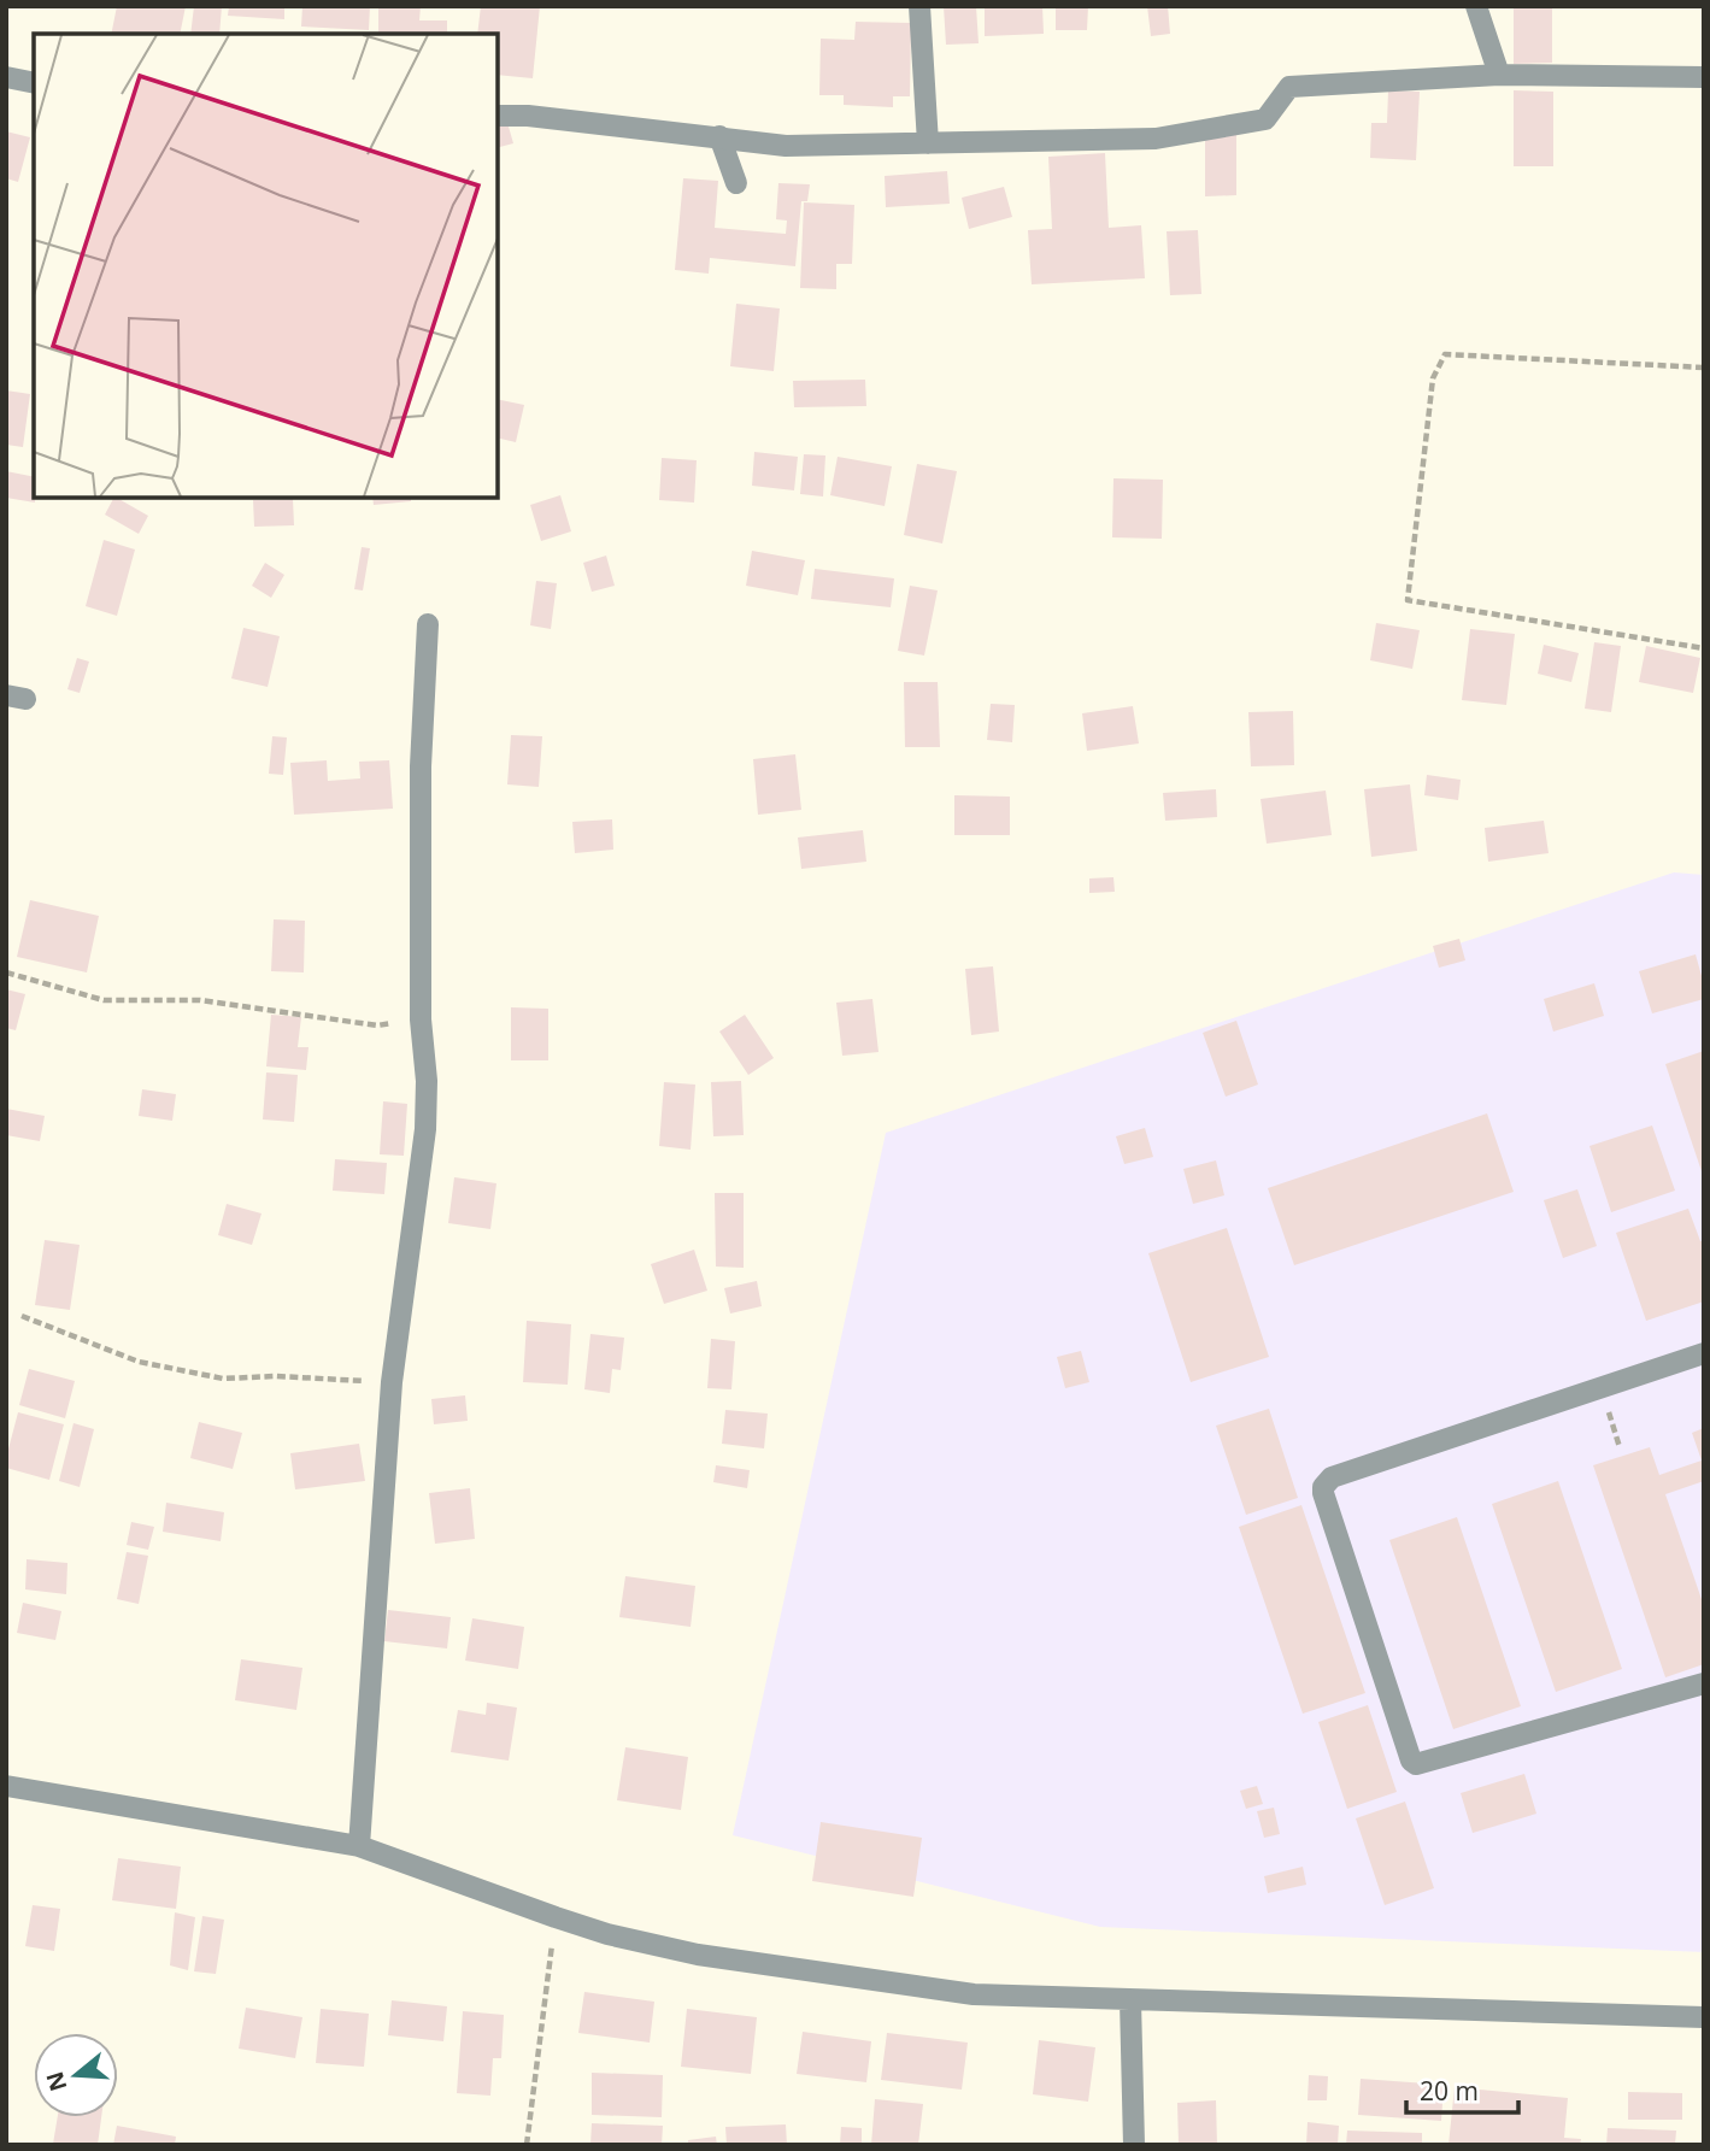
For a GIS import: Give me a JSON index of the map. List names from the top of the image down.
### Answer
{
  "scale_bar": "20 m",
  "north": "left"
}
